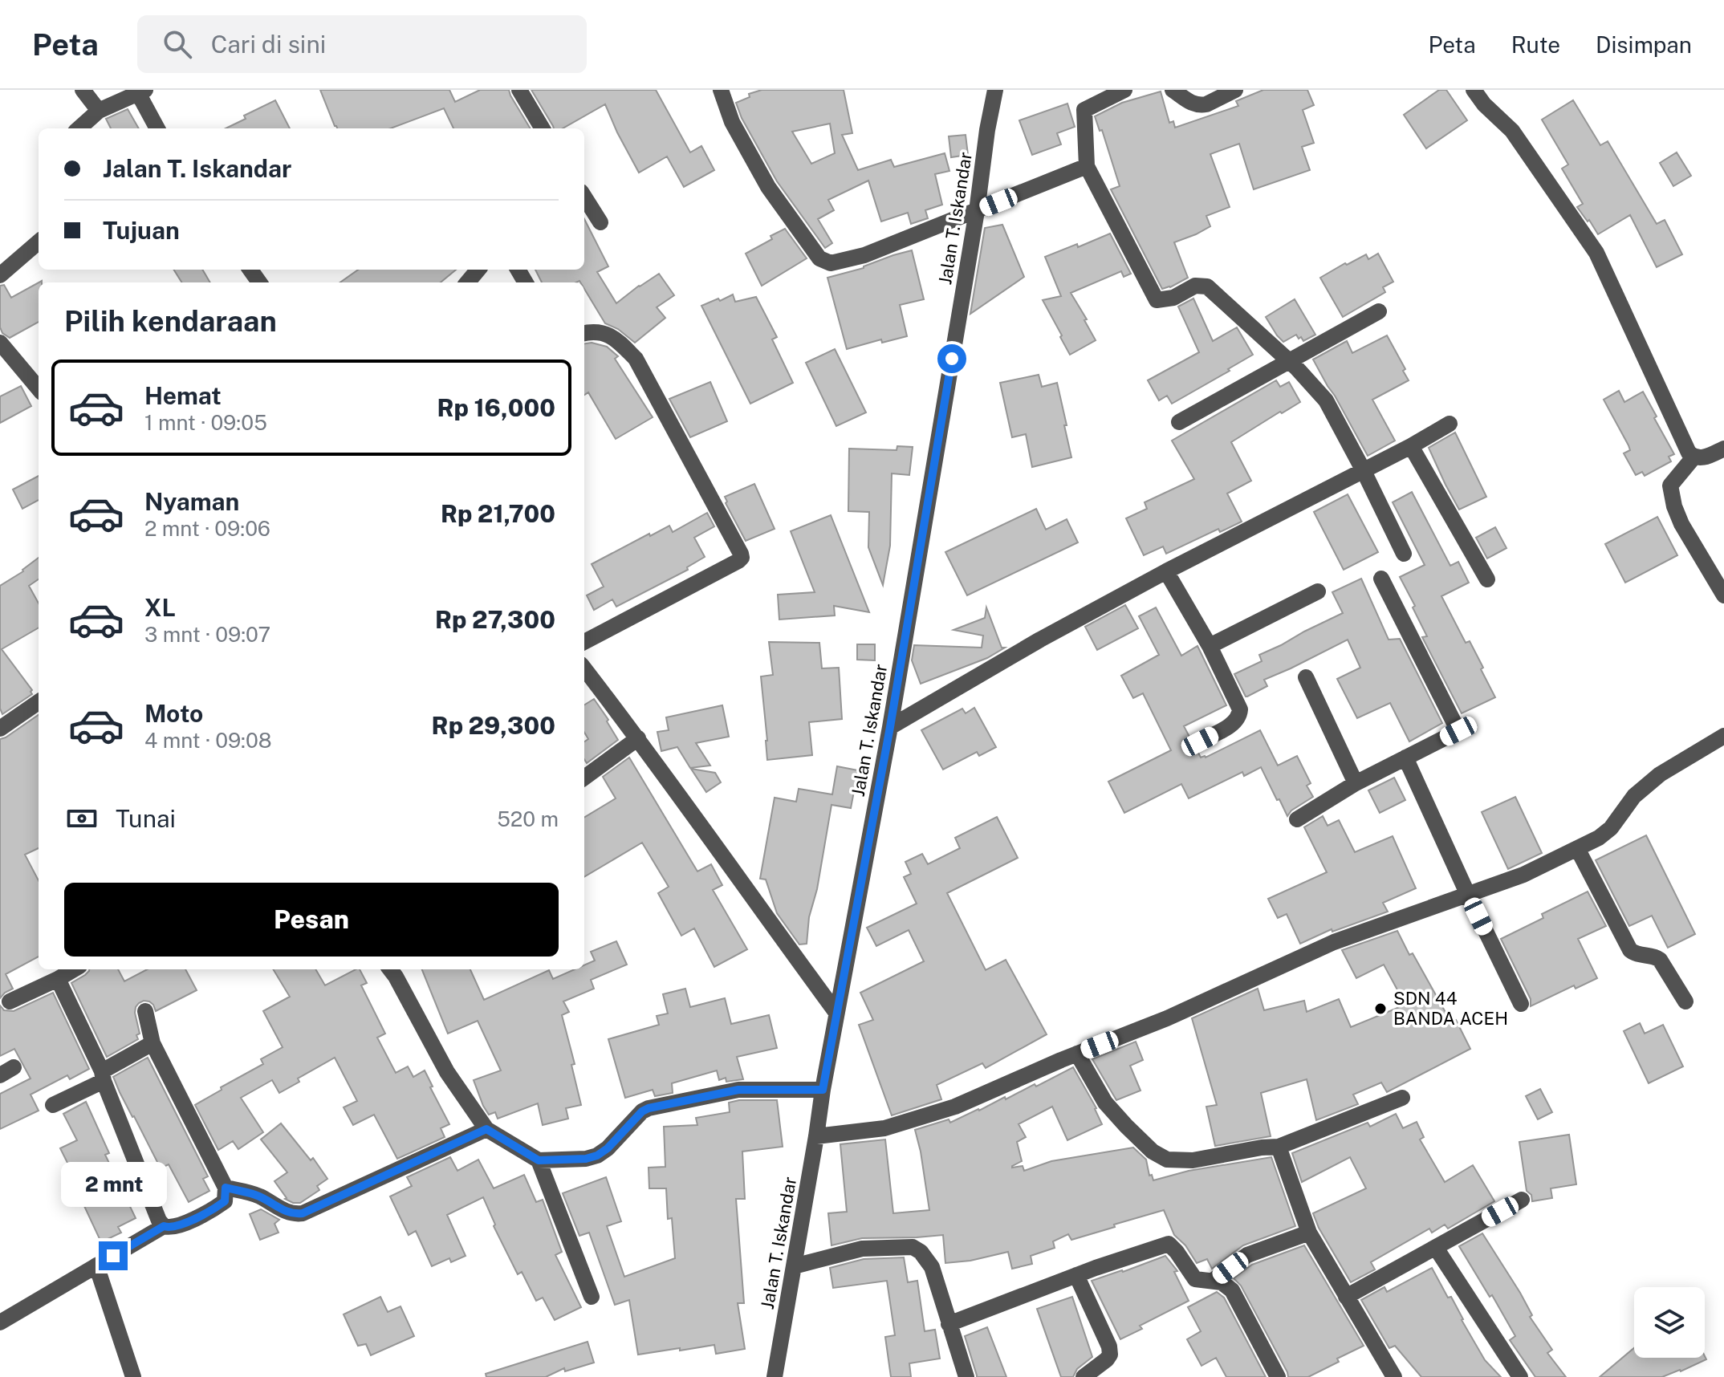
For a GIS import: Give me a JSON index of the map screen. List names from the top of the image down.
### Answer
{
  "streets": {
    "street": ["Jalan T. Iskandar"]
  },
  "places": ["SDN 44 BANDA ACEH"],
  "page": {
    "header": "Peta",
    "search": "Cari di sini",
    "nav": ["Peta", "Rute", "Disimpan"],
    "banner": ["Jalan T. Iskandar", "Tujuan"],
    "heading": "Pilih kendaraan",
    "list": [
      {
        "name": "Hemat",
        "note": "1 mnt · 09:05",
        "value": "Rp 16,000"
      },
      {
        "name": "Nyaman",
        "note": "2 mnt · 09:06",
        "value": "Rp 21,700"
      },
      {
        "name": "XL",
        "note": "3 mnt · 09:07",
        "value": "Rp 27,300"
      },
      {
        "name": "Moto",
        "note": "4 mnt · 09:08",
        "value": "Rp 29,300"
      }
    ],
    "pay": ["Tunai", "520 m"],
    "buttons": "Pesan",
    "bubble": "2 mnt"
  }
}
